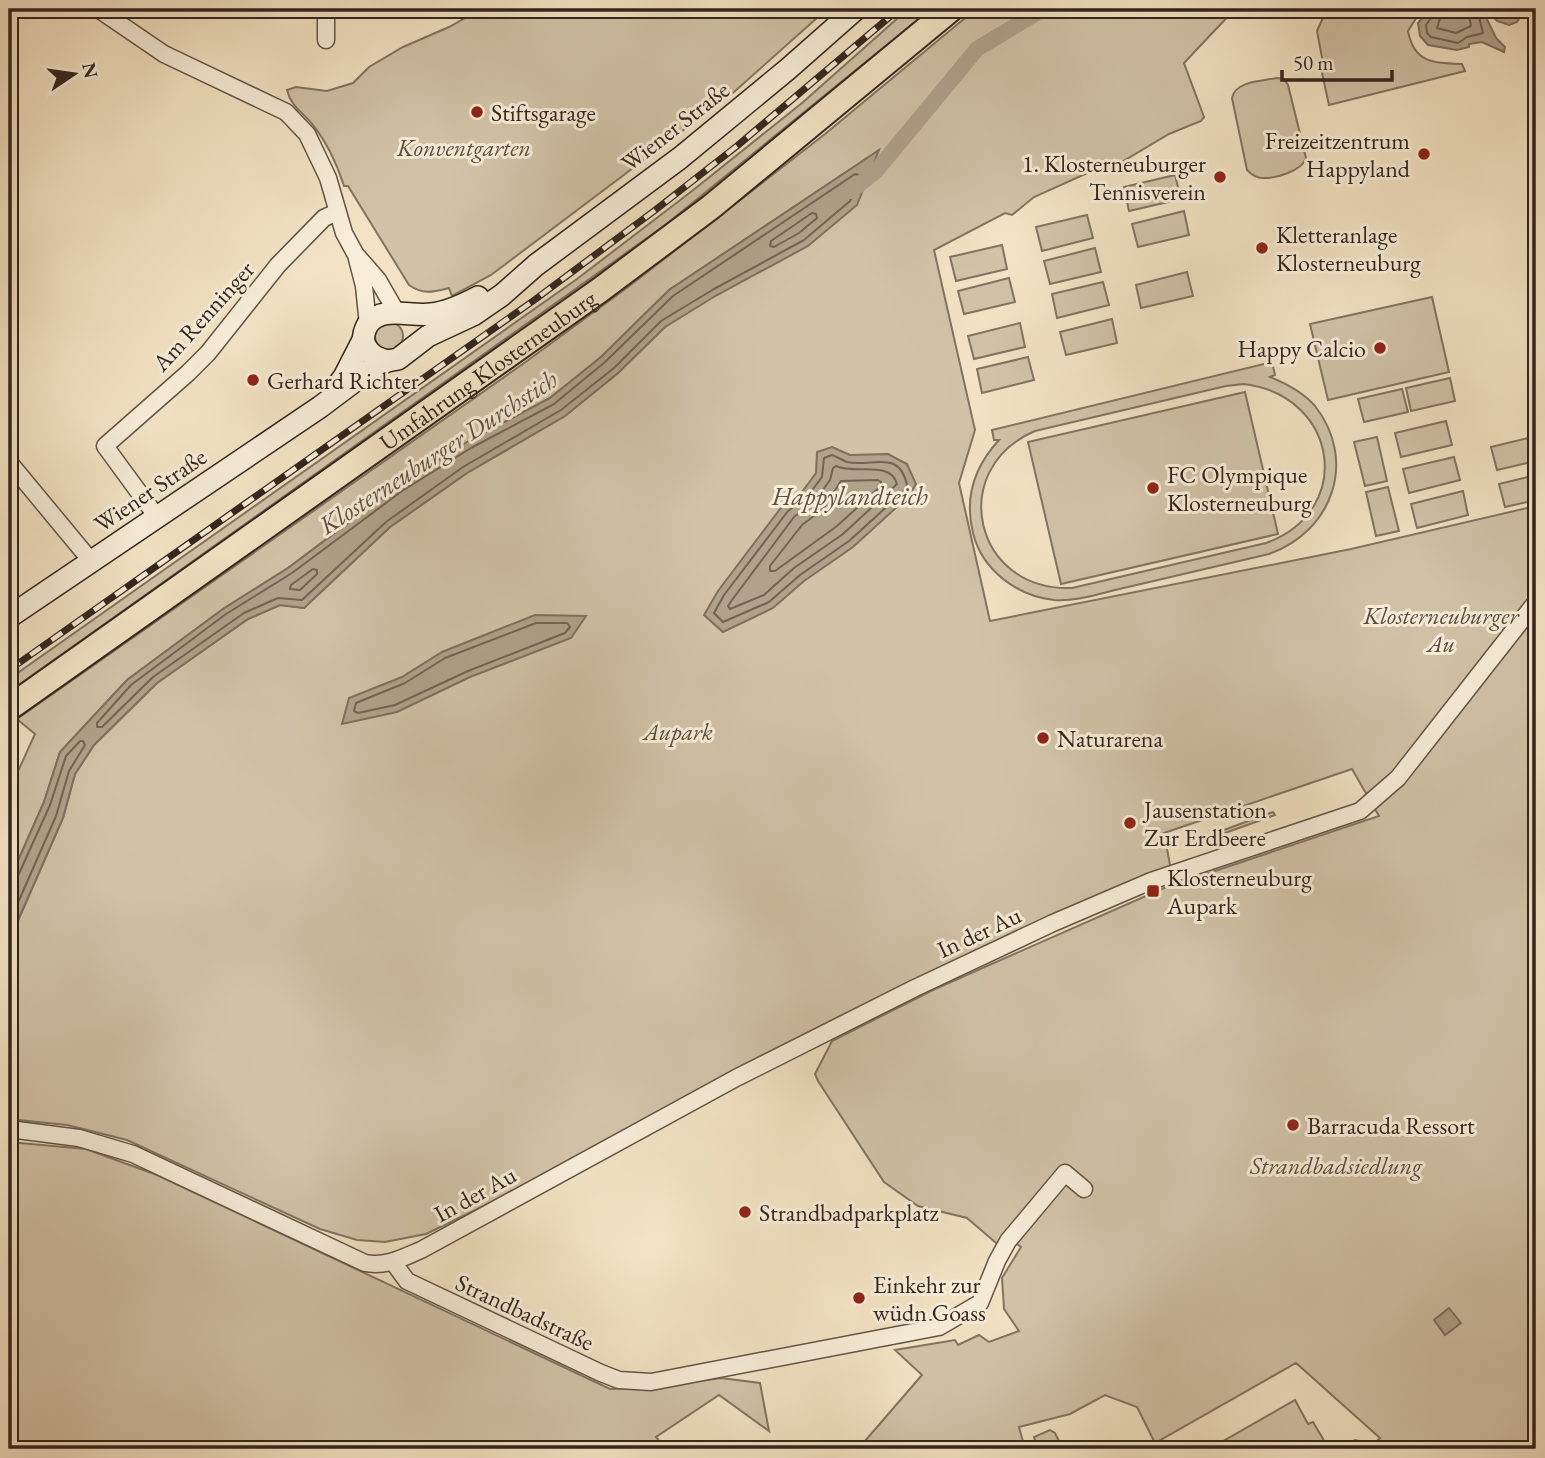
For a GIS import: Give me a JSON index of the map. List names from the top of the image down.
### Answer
{
  "streets": {
    "main road": ["Umfahrung Klosterneuburg"],
    "street": [
      "Wiener Straße",
      "Am Renninger",
      "In der Au",
      "Strandbadstraße"
    ]
  },
  "crossings": [
    ["Wiener Straße", "Am Renninger"],
    ["In der Au", "Strandbadstraße"]
  ],
  "water": ["Klosterneuburger Durchstich", "Happylandteich"],
  "parks": [
    "Konventgarten",
    "Klosterneuburger Au",
    "Aupark",
    "Strandbadsiedlung"
  ],
  "places": {
    "other": [
      "Stiftsgarage",
      "Freizeitzentrum Happyland",
      "1. Klosterneuburger Tennisverein",
      "Kletteranlage Klosterneuburg",
      "Happy Calcio",
      "Gerhard Richter",
      "FC Olympique Klosterneuburg",
      "Naturarena",
      "Jausenstation Zur Erdbeere",
      "Barracuda Ressort",
      "Strandbadparkplatz",
      "Einkehr zur wüdn Goass"
    ],
    "transit": ["Klosterneuburg Aupark"]
  },
  "scale_bar": "50 m",
  "north": "right"
}
